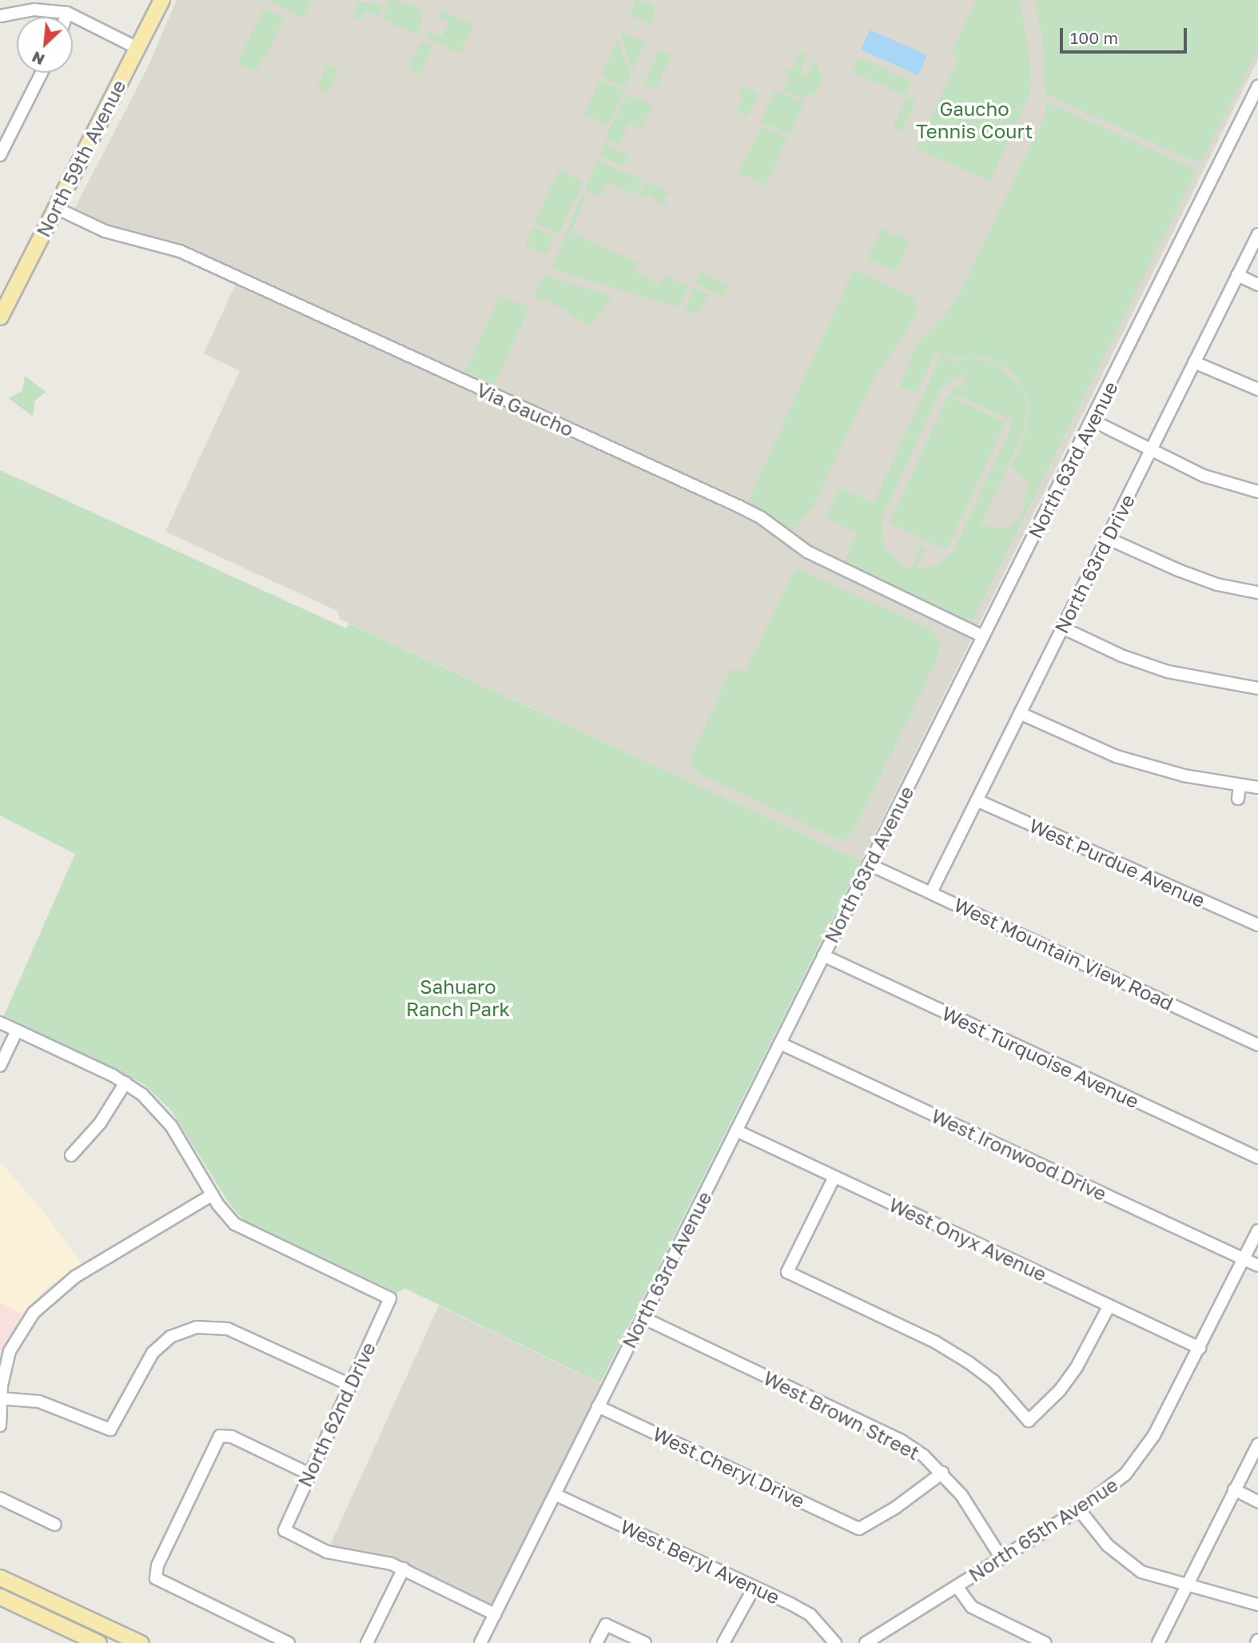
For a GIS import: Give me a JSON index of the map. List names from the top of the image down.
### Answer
{
  "streets": {
    "main road": ["North 59th Avenue"],
    "street": [
      "Via Gaucho",
      "North 63rd Avenue",
      "North 63rd Drive",
      "West Purdue Avenue",
      "West Mountain View Road",
      "West Turquoise Avenue",
      "West Ironwood Drive",
      "West Onyx Avenue",
      "North 62nd Drive",
      "West Brown Street",
      "West Cheryl Drive",
      "North 65th Avenue",
      "West Beryl Avenue"
    ]
  },
  "crossings": [
    ["North 59th Avenue", "Via Gaucho"],
    ["Via Gaucho", "North 63rd Avenue"],
    ["North 63rd Avenue", "West Mountain View Road"],
    ["North 63rd Avenue", "West Turquoise Avenue"],
    ["North 63rd Avenue", "West Ironwood Drive"],
    ["North 63rd Avenue", "West Onyx Avenue"],
    ["North 63rd Avenue", "West Brown Street"],
    ["North 63rd Avenue", "West Cheryl Drive"],
    ["North 63rd Avenue", "West Beryl Avenue"],
    ["North 63rd Drive", "West Purdue Avenue"],
    ["North 63rd Drive", "West Mountain View Road"],
    ["West Ironwood Drive", "North 65th Avenue"],
    ["West Onyx Avenue", "North 65th Avenue"],
    ["West Brown Street", "West Cheryl Drive"],
    ["West Brown Street", "North 65th Avenue"]
  ],
  "parks": ["Gaucho Tennis Court", "Sahuaro Ranch Park"],
  "scale_bar": "100 m",
  "north": "bottom left"
}
